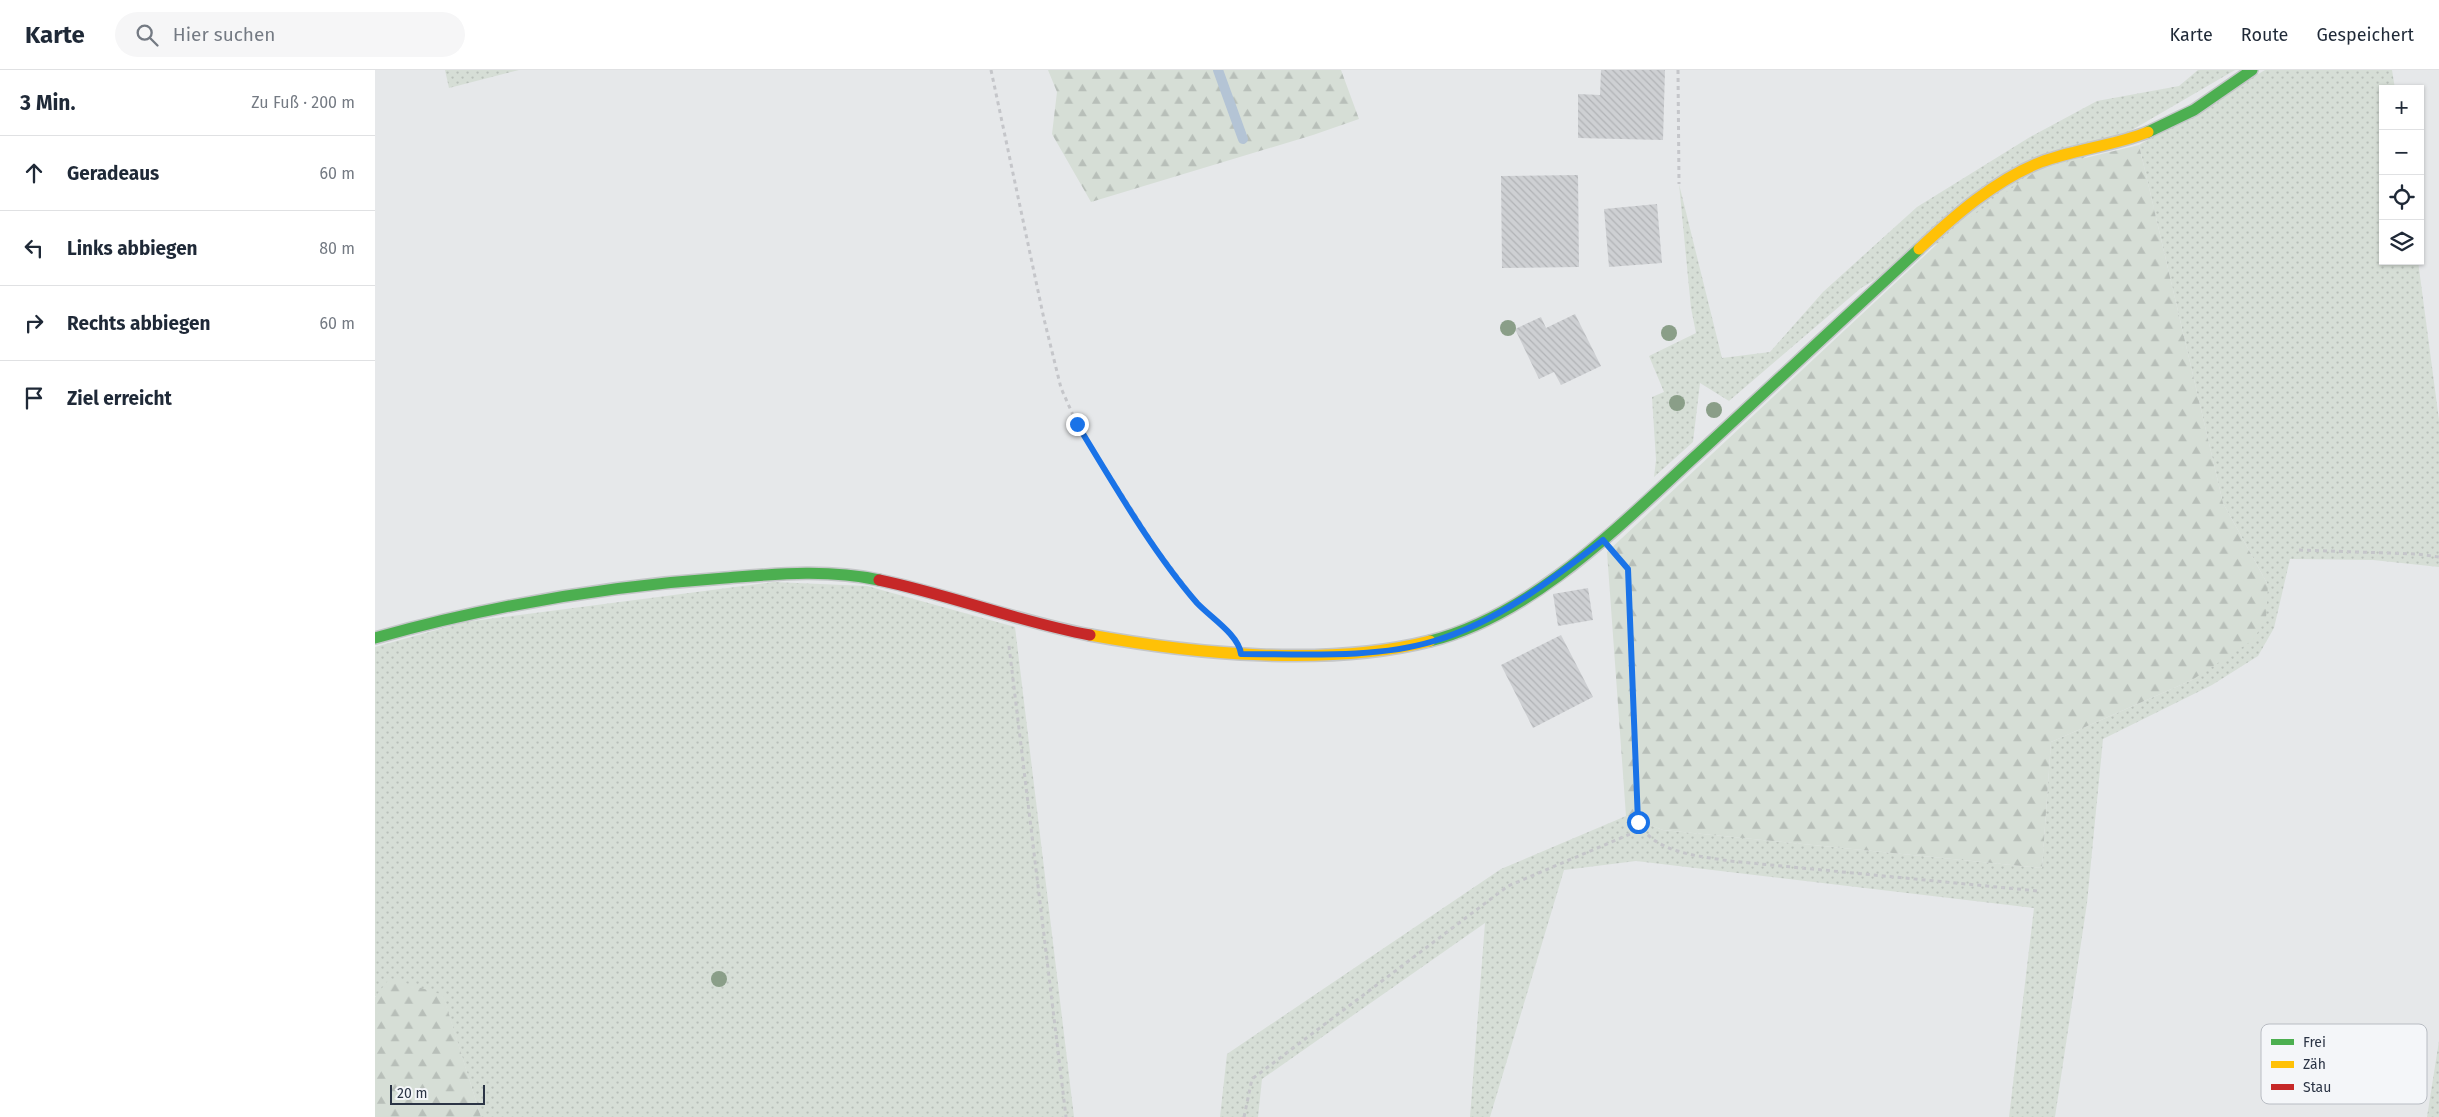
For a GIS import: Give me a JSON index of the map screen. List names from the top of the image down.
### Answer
{
  "legend": ["Frei", "Zäh", "Stau"],
  "scale_bar": "20 m",
  "page": {
    "header": "Karte",
    "search": "Hier suchen",
    "nav": ["Karte", "Route", "Gespeichert"],
    "heading": ["3 Min.", "Zu Fuß · 200 m"],
    "map_buttons": ["+", "−"],
    "list": [
      ["Geradeaus", "60 m"],
      ["Links abbiegen", "80 m"],
      ["Rechts abbiegen", "60 m"],
      "Ziel erreicht"
    ],
    "scale": "20 m"
  }
}
